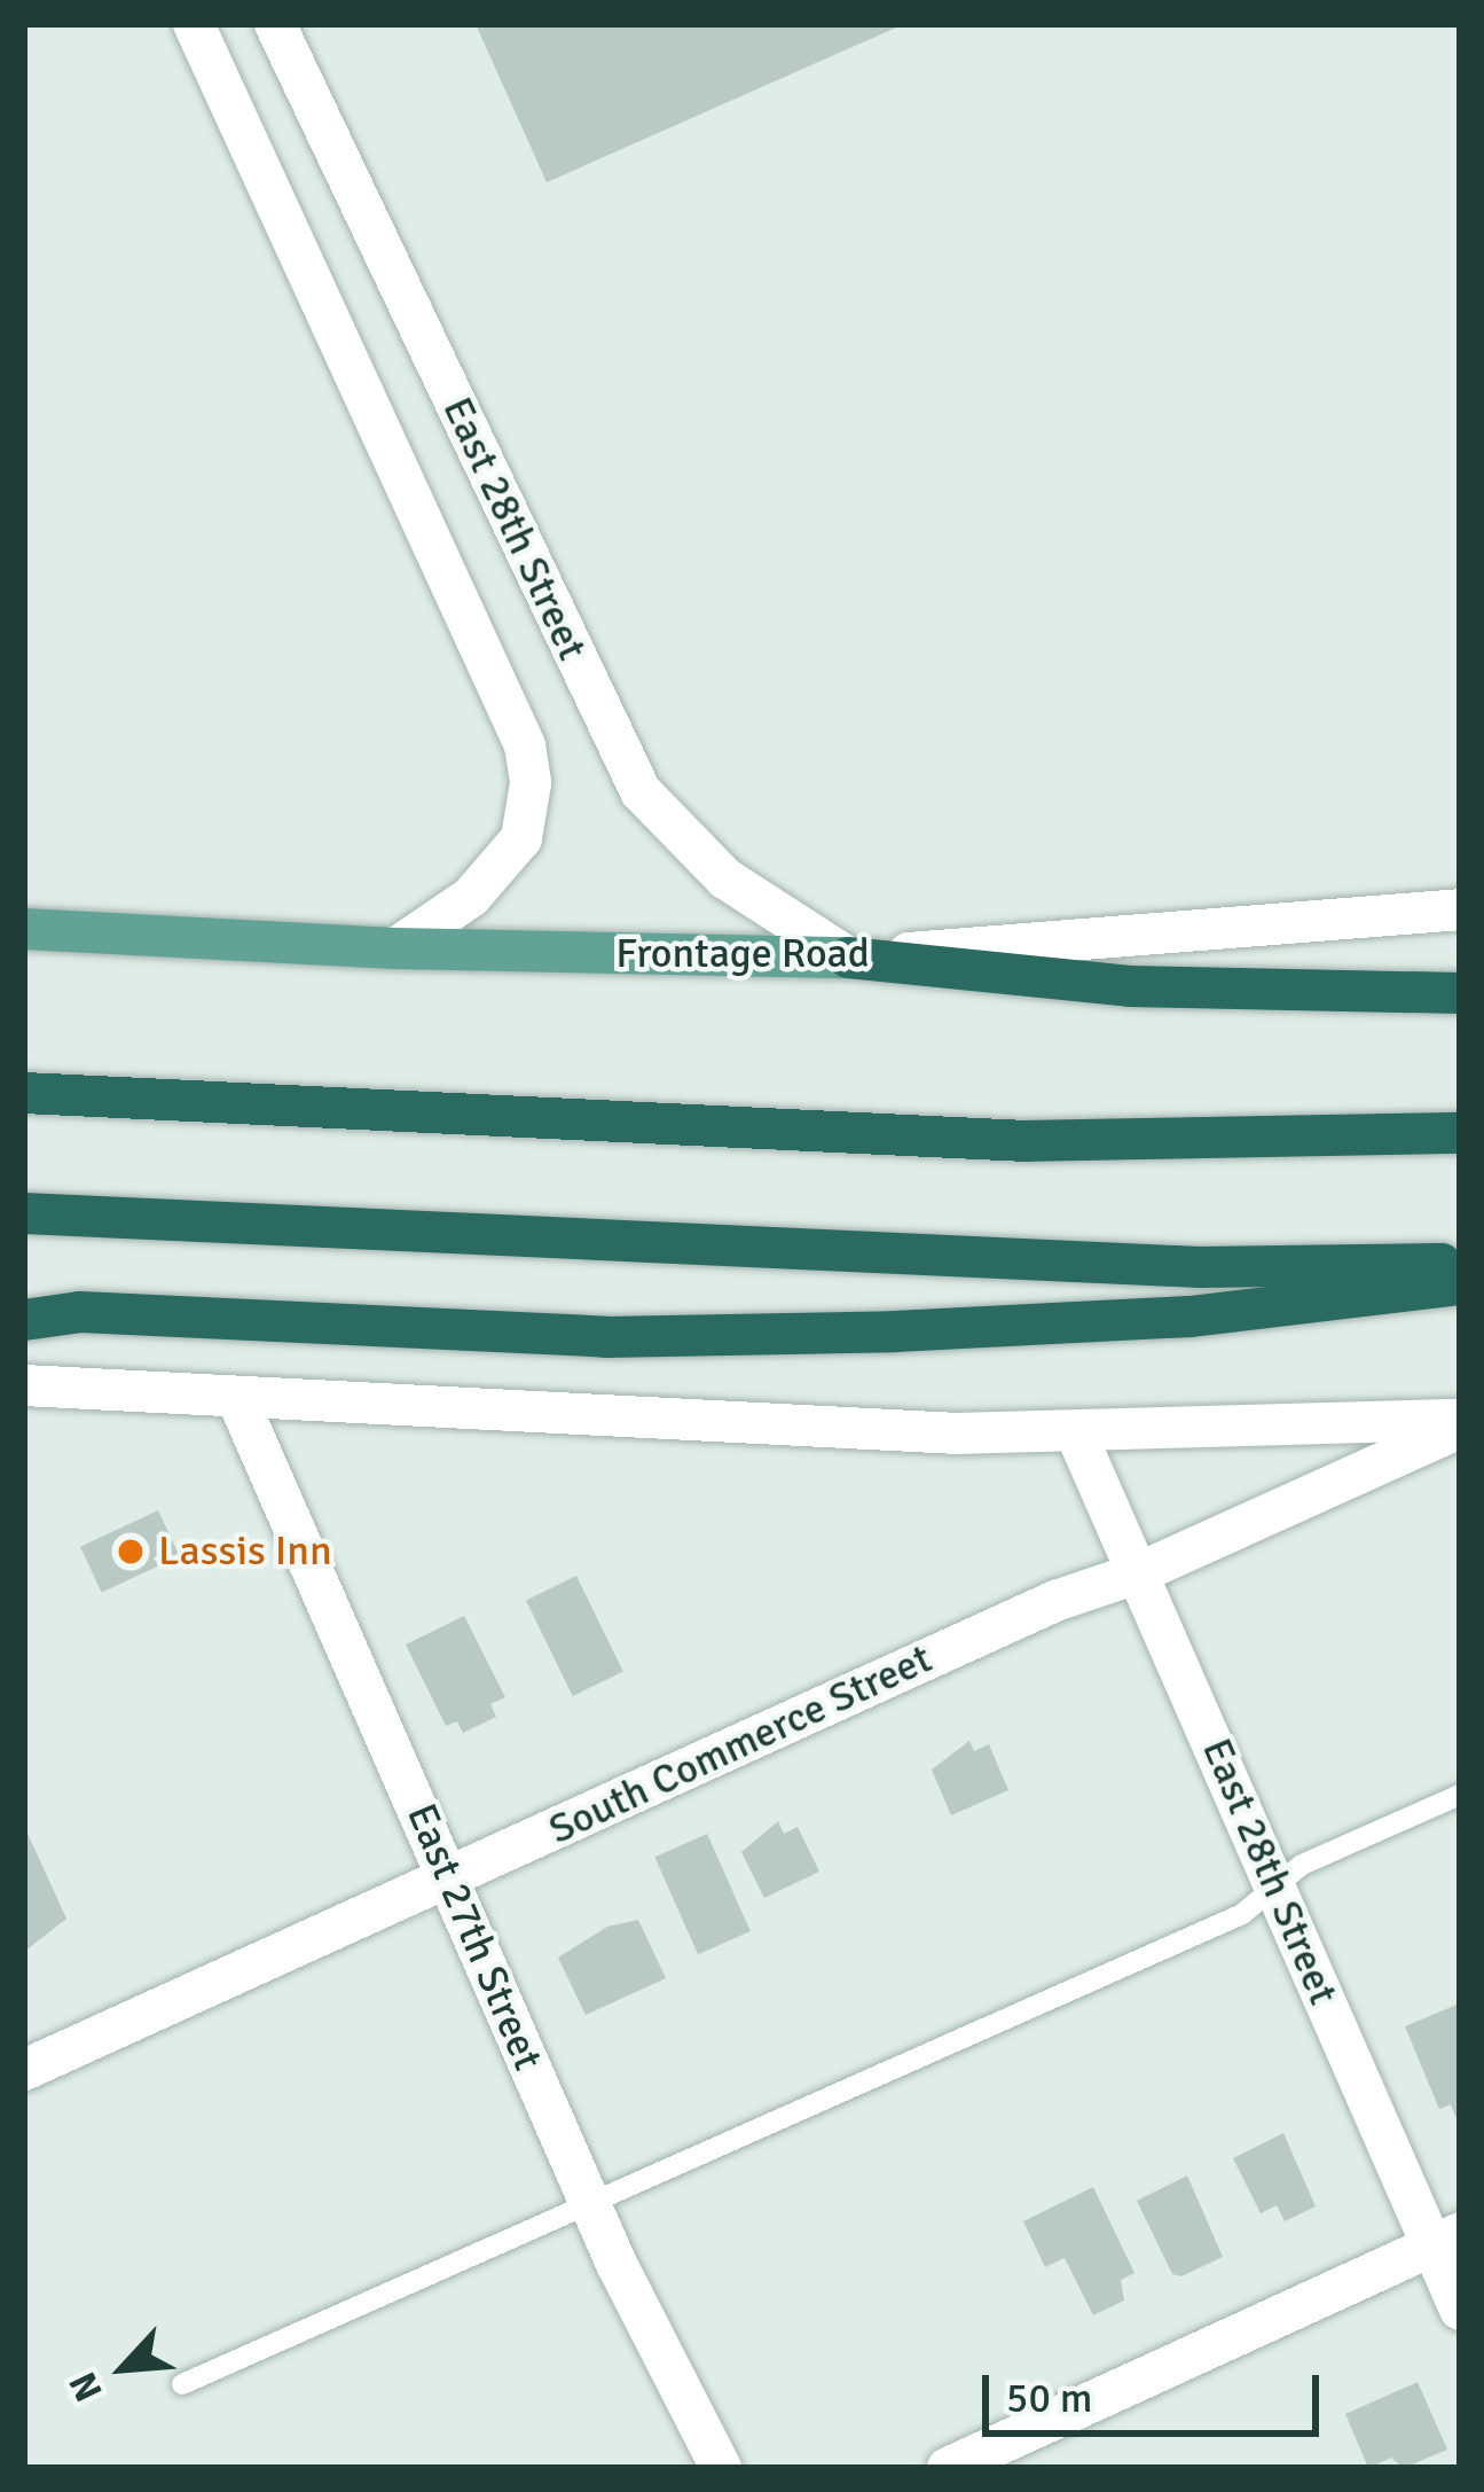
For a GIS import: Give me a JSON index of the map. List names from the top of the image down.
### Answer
{
  "streets": {
    "main road": ["Frontage Road"],
    "street": ["East 28th Street", "South Commerce Street", "East 27th Street"]
  },
  "crossings": [
    ["East 28th Street", "Frontage Road"],
    ["East 28th Street", "South Commerce Street"],
    ["South Commerce Street", "East 27th Street"]
  ],
  "places": ["Lassis Inn"],
  "scale_bar": "50 m",
  "north": "bottom left"
}
